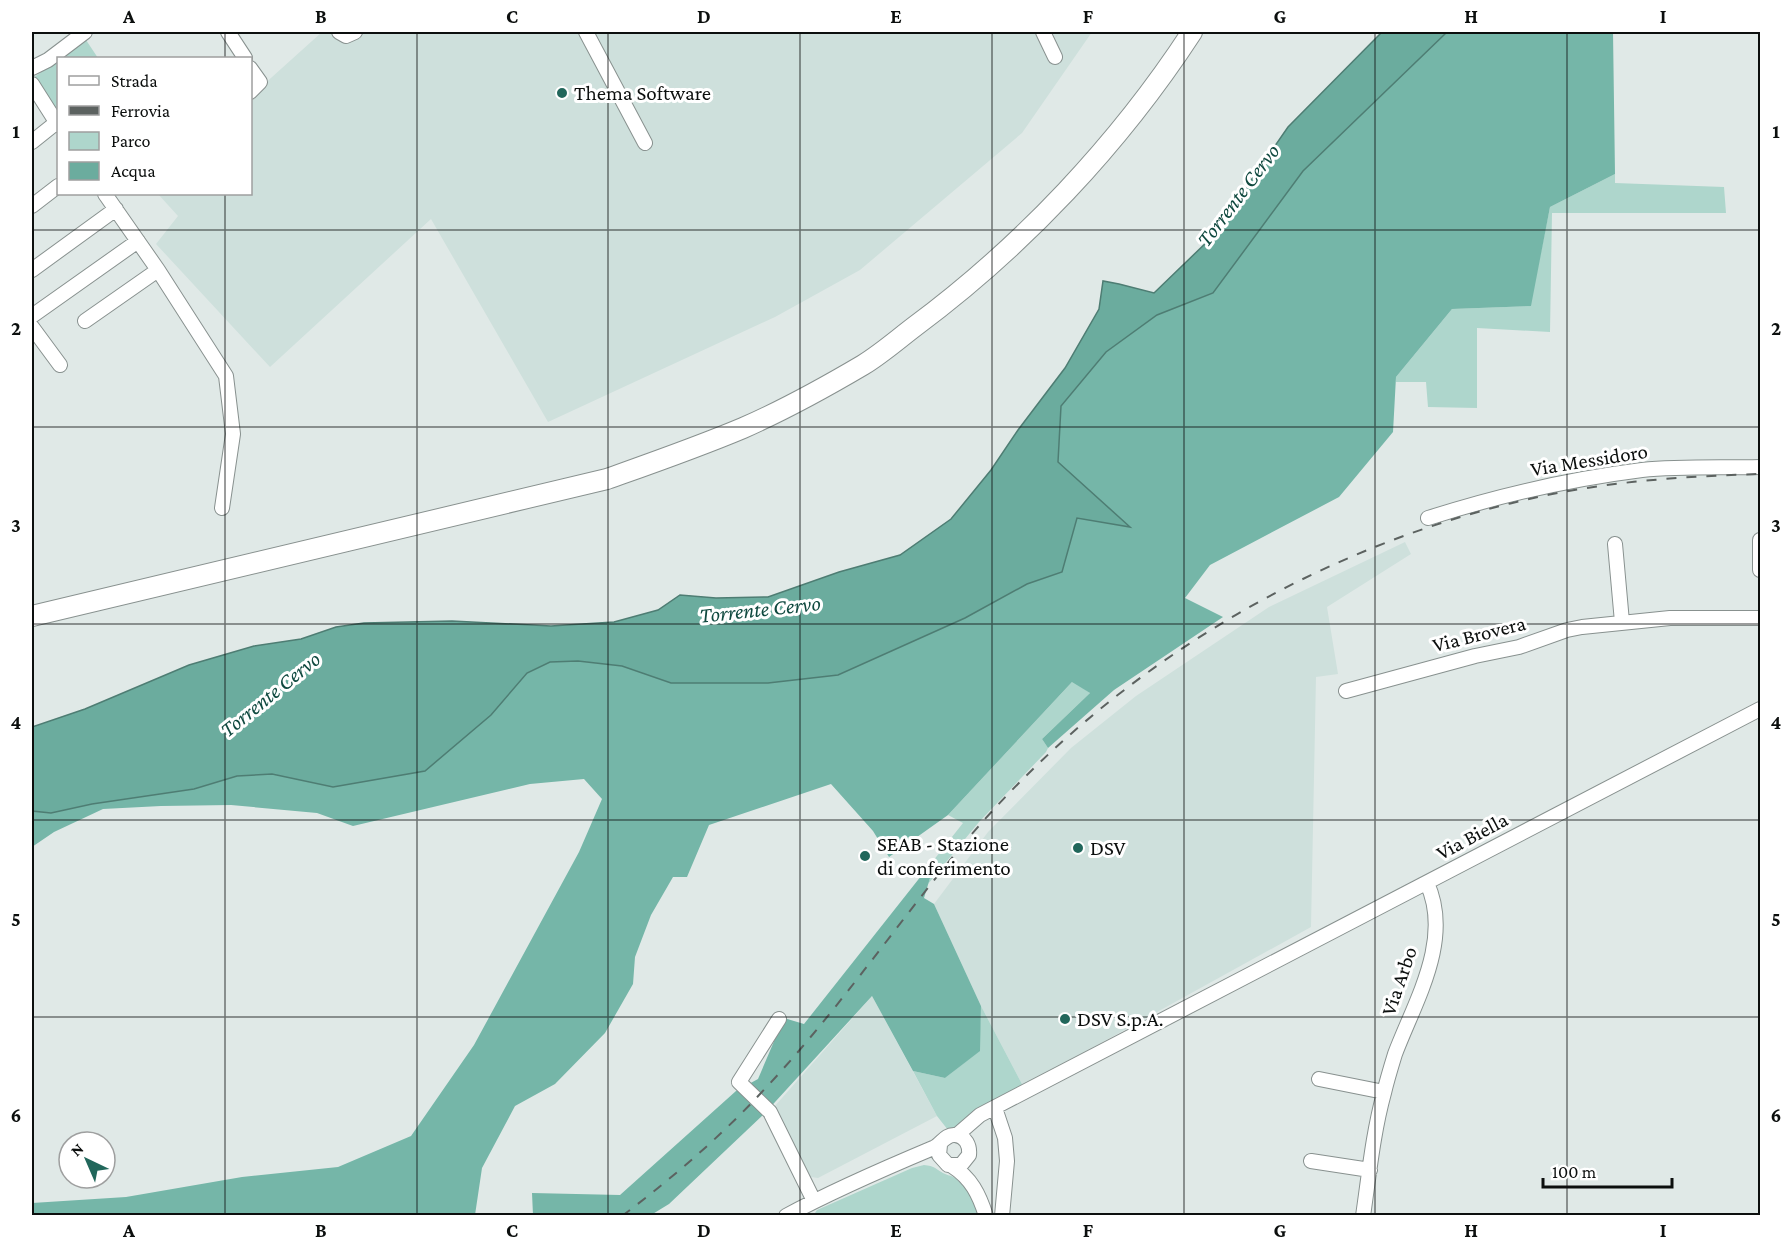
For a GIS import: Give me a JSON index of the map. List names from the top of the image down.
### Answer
{
  "streets": {
    "street": [
      "Via Messidoro",
      "Via Brovera",
      "Via Biella",
      "Via Arbo"
    ]
  },
  "crossings": [
    ["Via Biella", "Via Arbo"]
  ],
  "water": ["Torrente Cervo"],
  "places": [
    "Thema Software",
    "DSV",
    "SEAB - Stazione di conferimento",
    "DSV S.p.A."
  ],
  "legend": [
    "Strada",
    "Ferrovia",
    "Parco",
    "Acqua"
  ],
  "scale_bar": "100 m",
  "north": "top left",
  "grid": {
    "columns": [
      "A",
      "B",
      "C",
      "D",
      "E",
      "F",
      "G",
      "H",
      "I"
    ],
    "rows": [
      "1",
      "2",
      "3",
      "4",
      "5",
      "6"
    ]
  }
}
